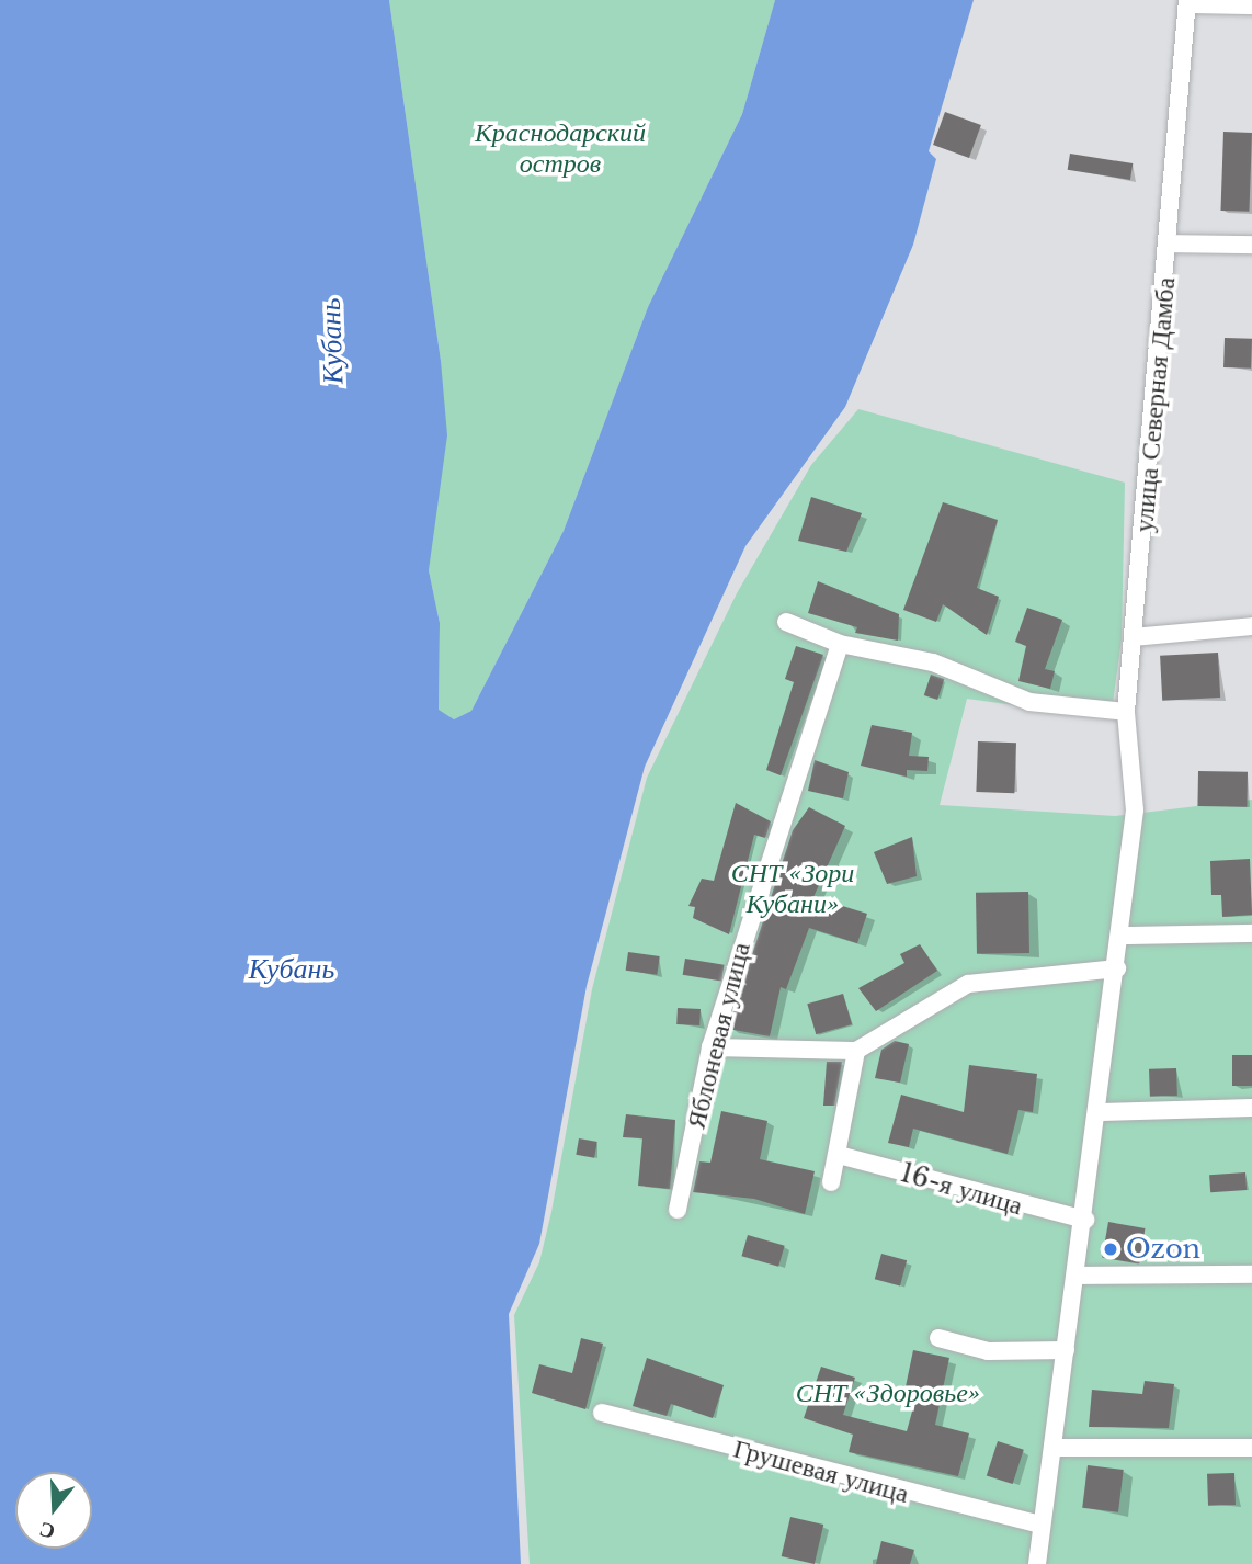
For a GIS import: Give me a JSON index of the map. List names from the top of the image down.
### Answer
{
  "streets": {
    "street": [
      "улица Северная Дамба",
      "Яблоневая улица",
      "16-я улица",
      "Грушевая улица"
    ]
  },
  "crossings": [
    ["улица Северная Дамба", "16-я улица"],
    ["улица Северная Дамба", "Грушевая улица"]
  ],
  "water": ["Кубань"],
  "parks": ["Краснодарский остров", "СНТ «Зори Кубани»", "СНТ «Здоровье»"],
  "places": ["Ozon"],
  "north": "bottom"
}
